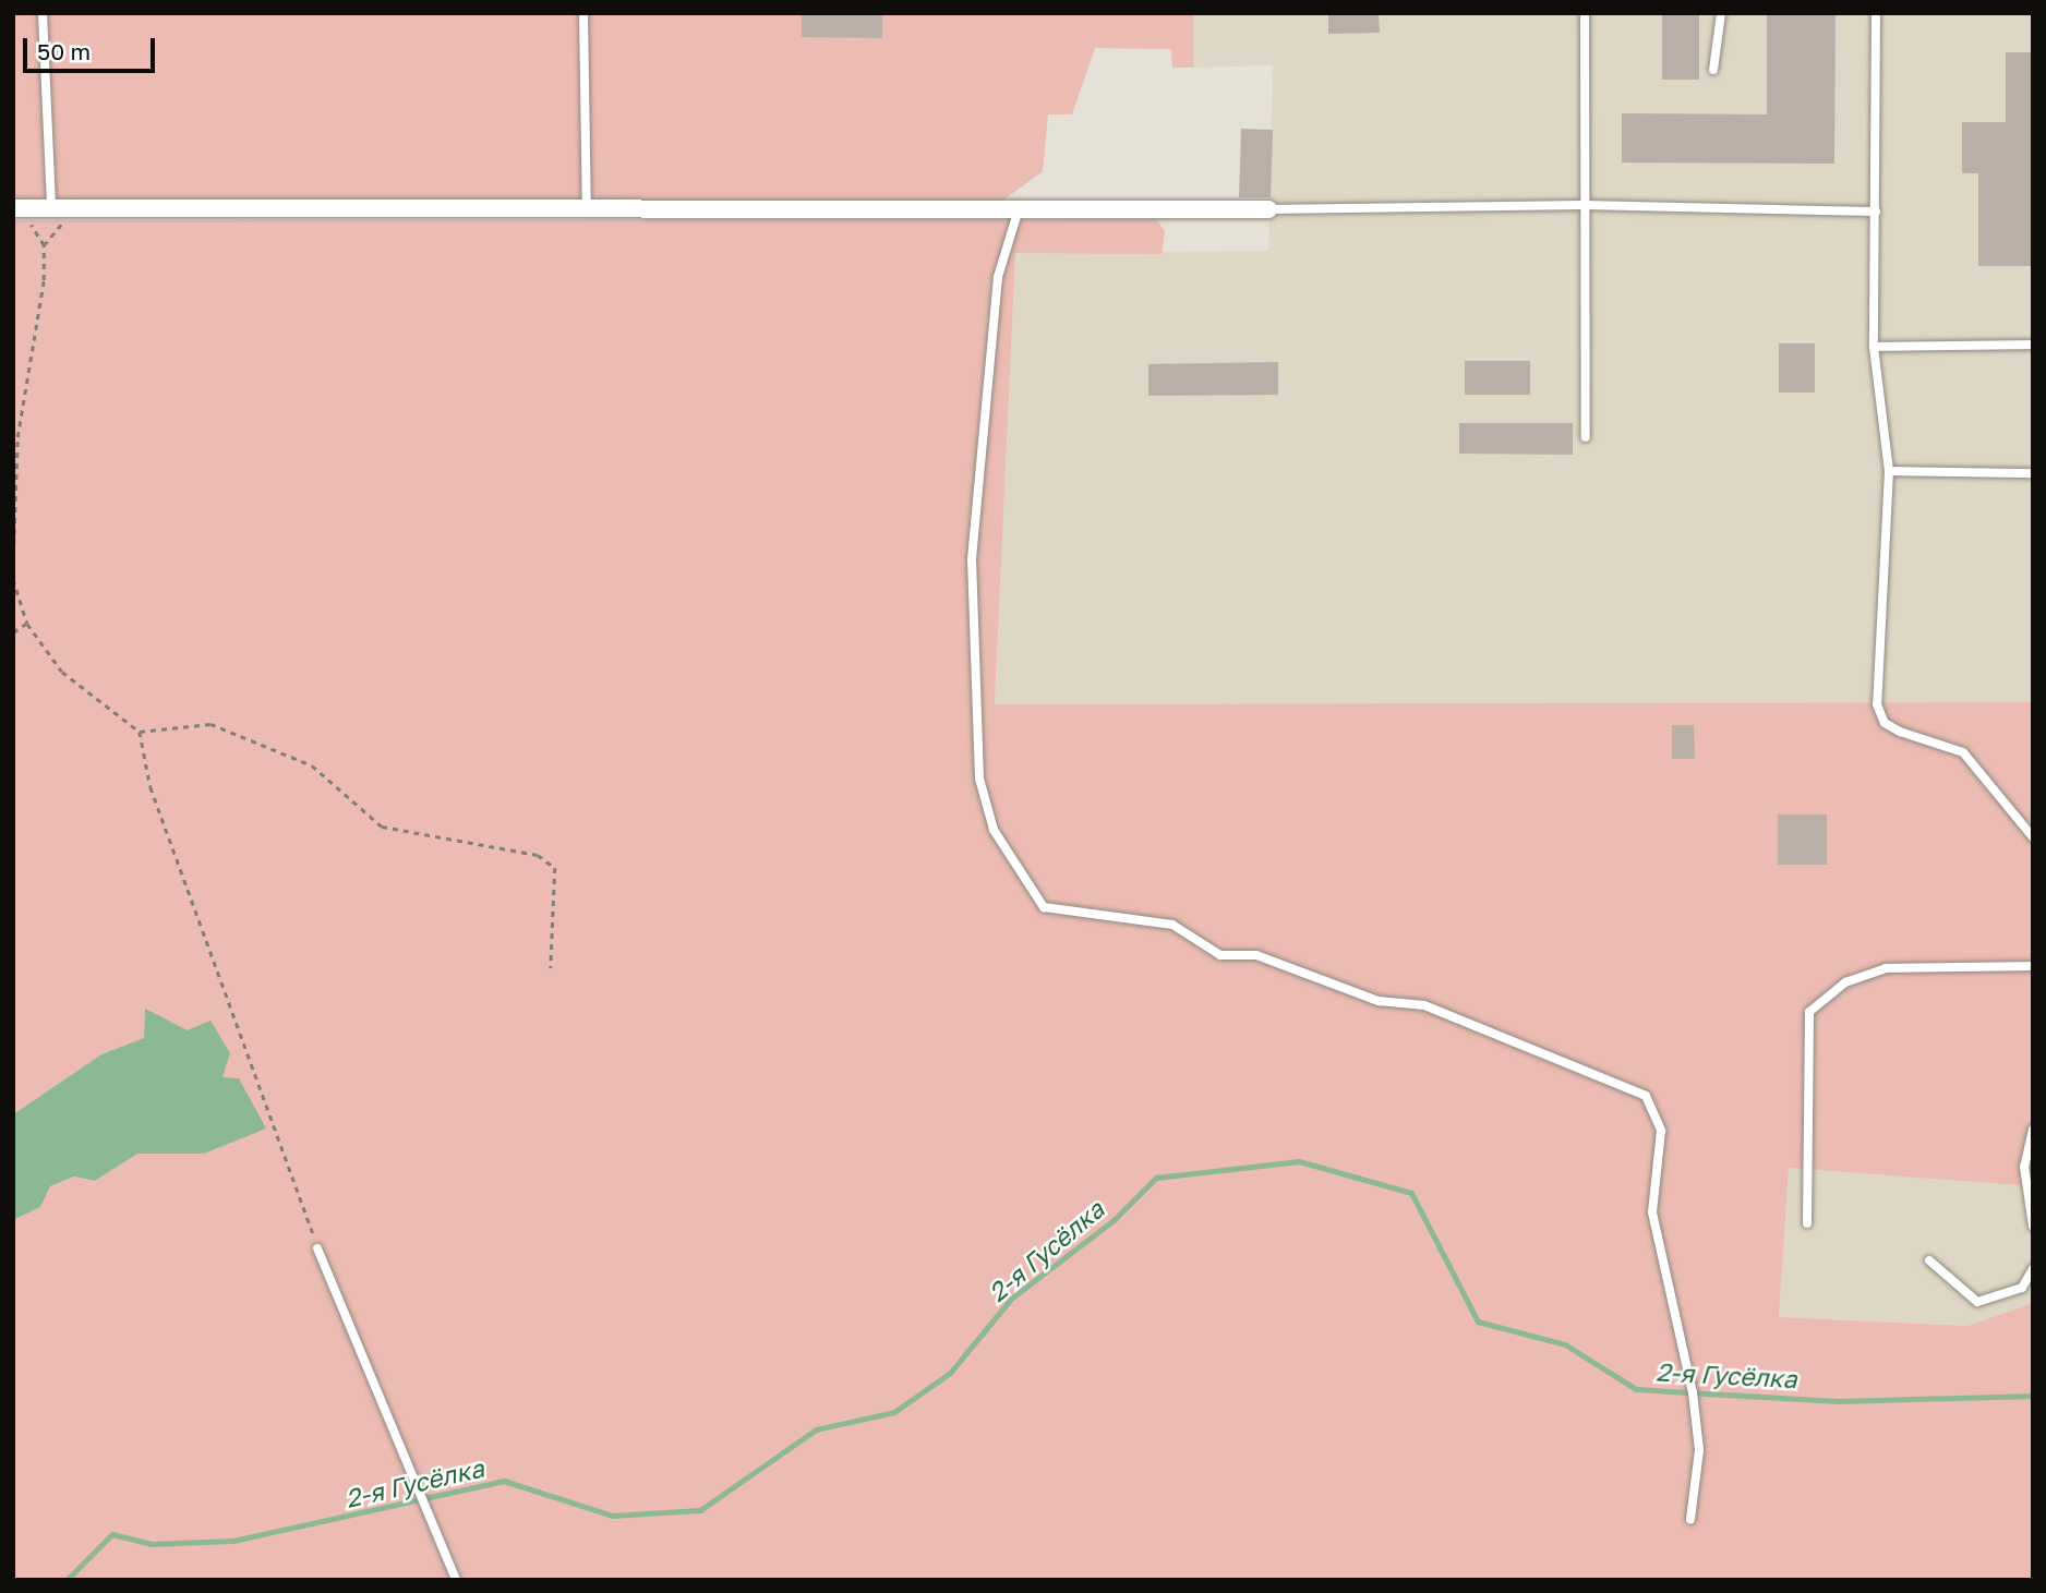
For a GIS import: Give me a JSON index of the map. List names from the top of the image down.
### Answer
{
  "water": ["2-я Гусёлка"],
  "scale_bar": "50 m"
}
